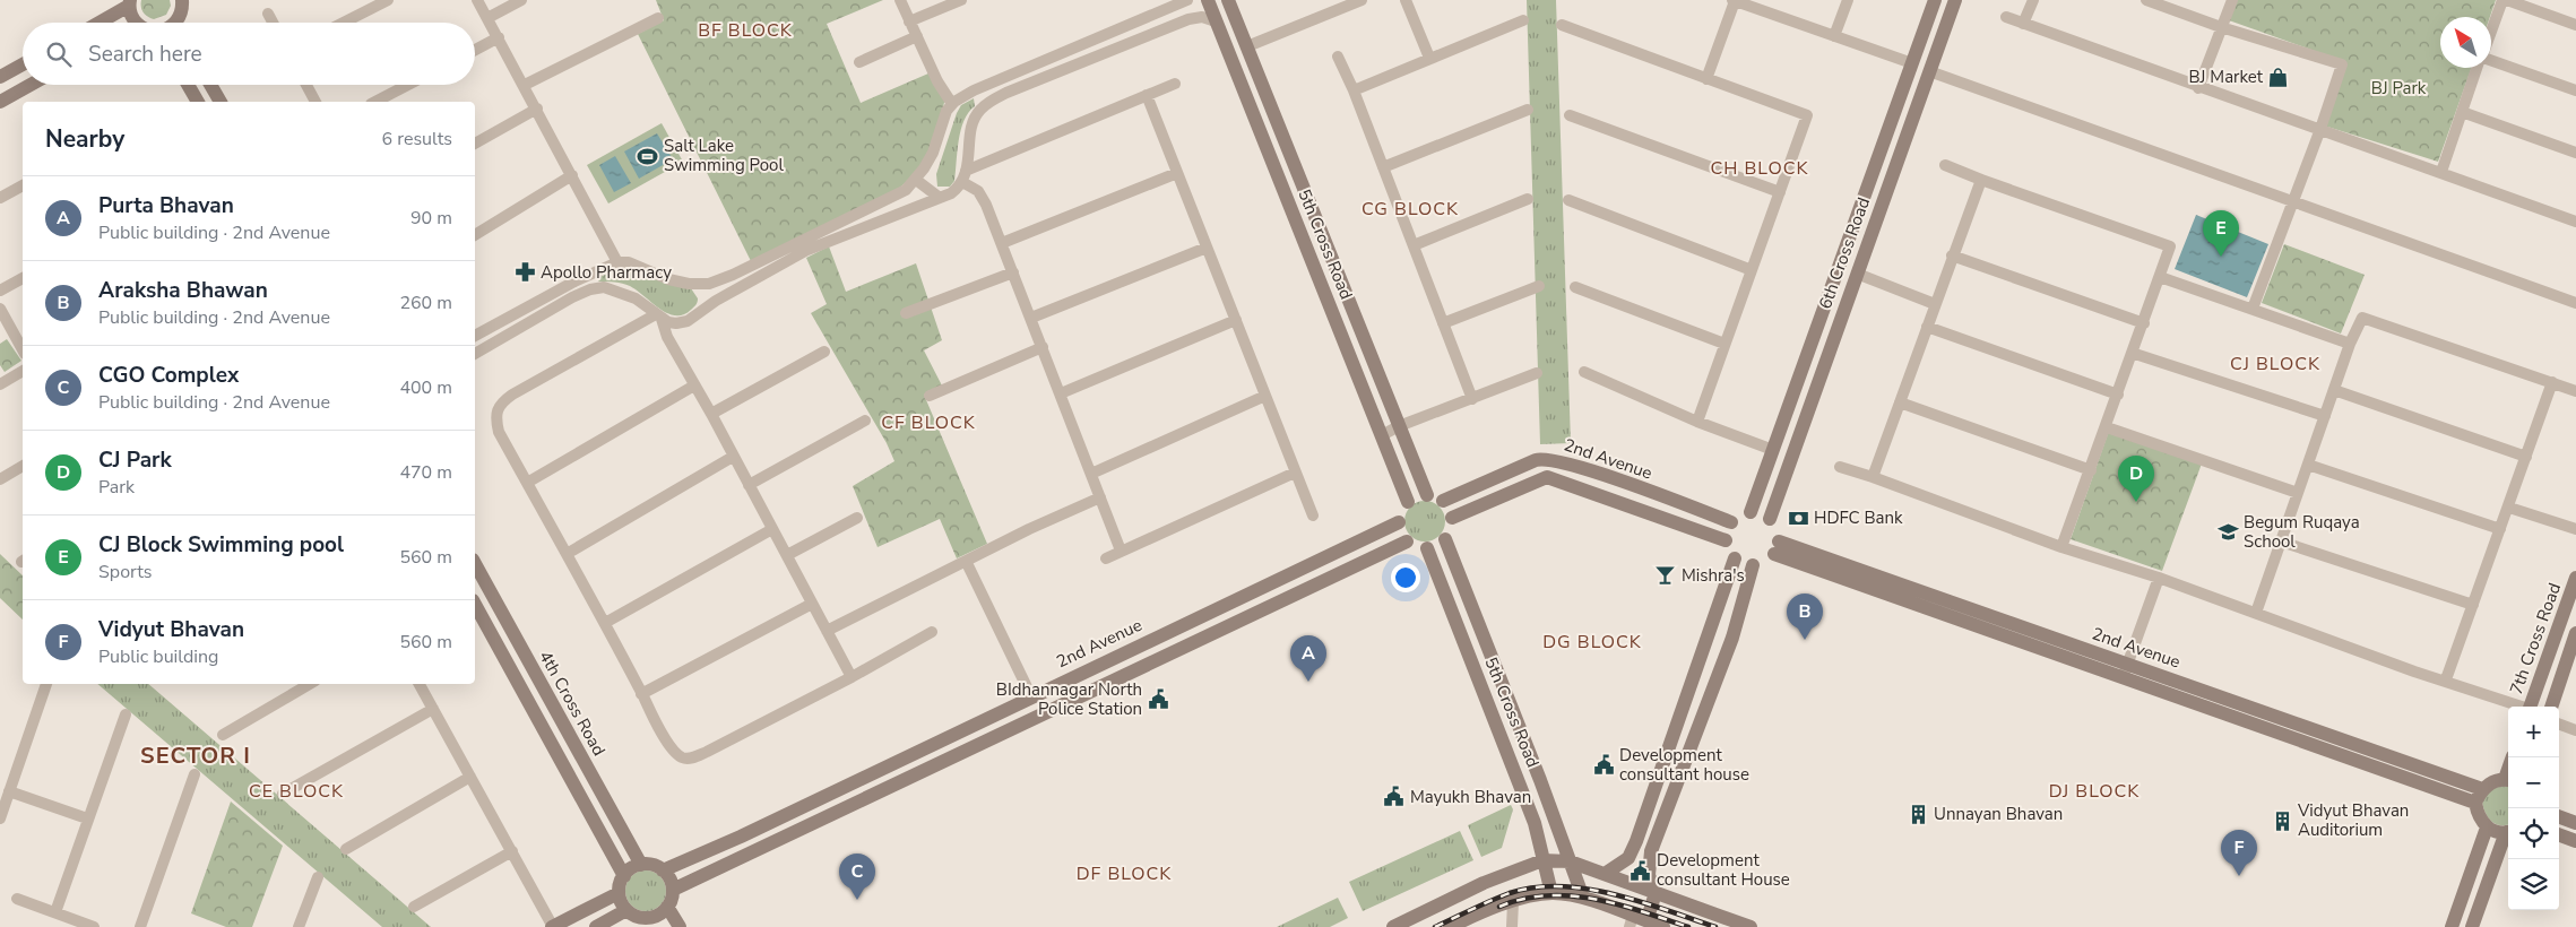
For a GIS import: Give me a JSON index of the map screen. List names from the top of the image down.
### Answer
{
  "streets": {
    "street": [
      "5th Cross Road",
      "6th Cross Road",
      "2nd Avenue",
      "7th Cross Road",
      "4th Cross Road"
    ]
  },
  "crossings": [
    ["5th Cross Road", "2nd Avenue"],
    ["6th Cross Road", "2nd Avenue"],
    ["2nd Avenue", "4th Cross Road"]
  ],
  "districts": [
    "BF BLOCK",
    "CH BLOCK",
    "CG BLOCK",
    "CJ BLOCK",
    "CF BLOCK",
    "DG BLOCK",
    "SECTOR I",
    "CE BLOCK",
    "DJ BLOCK",
    "DF BLOCK"
  ],
  "parks": ["BJ Park"],
  "places": {
    "shop": ["BJ Market"],
    "sports": ["Salt Lake Swimming Pool"],
    "pharmacy": ["Apollo Pharmacy"],
    "bank": ["HDFC Bank"],
    "school or university": ["Begum Ruqaya School"],
    "bar": ["Mishra's"],
    "public building": [
      "BIdhannagar North Police Station",
      "Development consultant house",
      "Mayukh Bhavan",
      "Development consultant House"
    ],
    "building": ["Unnayan Bhavan", "Vidyut Bhavan Auditorium"]
  },
  "north": "top left",
  "page": {
    "search": "Search here",
    "heading": ["Nearby", "6 results"],
    "list": [
      {
        "mark": "A",
        "name": "Purta Bhavan",
        "note": "Public building · 2nd Avenue",
        "value": "90 m"
      },
      {
        "mark": "B",
        "name": "Araksha Bhawan",
        "note": "Public building · 2nd Avenue",
        "value": "260 m"
      },
      {
        "mark": "C",
        "name": "CGO Complex",
        "note": "Public building · 2nd Avenue",
        "value": "400 m"
      },
      {
        "mark": "D",
        "name": "CJ Park",
        "note": "Park",
        "value": "470 m"
      },
      {
        "mark": "E",
        "name": "CJ Block Swimming pool",
        "note": "Sports",
        "value": "560 m"
      },
      {
        "mark": "F",
        "name": "Vidyut Bhavan",
        "note": "Public building",
        "value": "560 m"
      }
    ],
    "pins": [
      "E",
      "D",
      "B",
      "A",
      "F",
      "C"
    ],
    "map_buttons": ["+", "−"]
  }
}
